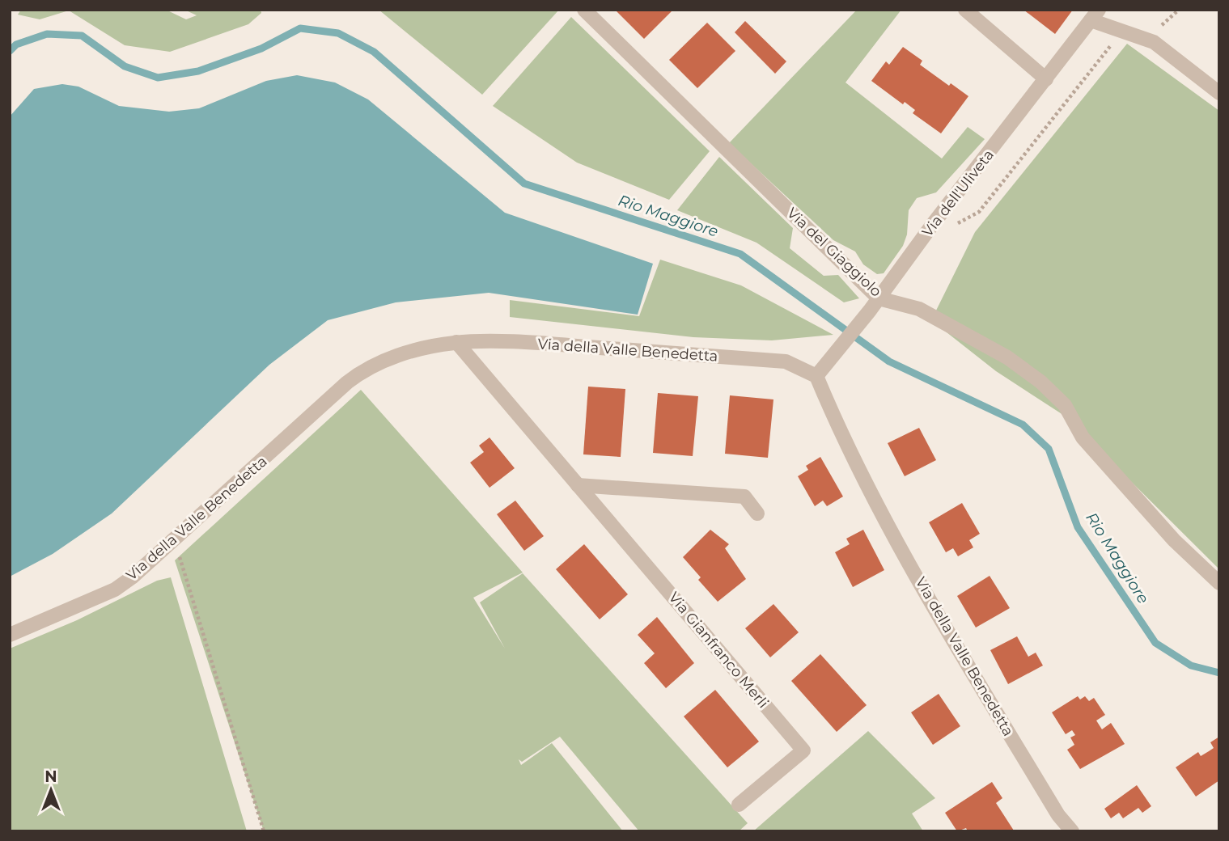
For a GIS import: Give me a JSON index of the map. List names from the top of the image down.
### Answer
{
  "streets": {
    "street": [
      "Via dell'Uliveta",
      "Via del Giaggiolo",
      "Via della Valle Benedetta",
      "Via Gianfranco Merli"
    ]
  },
  "crossings": [
    ["Via dell'Uliveta", "Via del Giaggiolo"],
    ["Via dell'Uliveta", "Via della Valle Benedetta"],
    ["Via della Valle Benedetta", "Via Gianfranco Merli"]
  ],
  "water": ["Rio Maggiore"],
  "north": "top"
}
